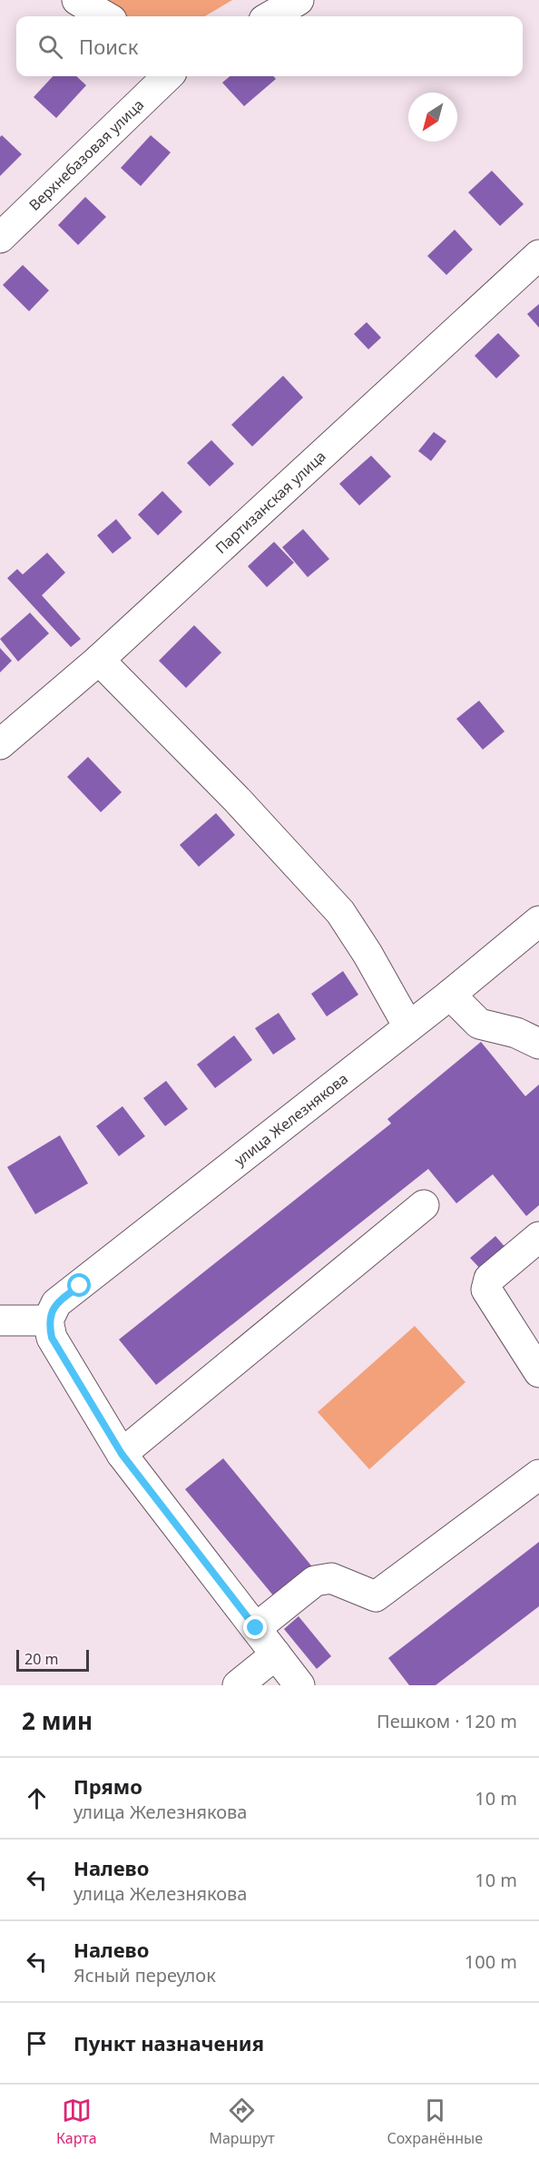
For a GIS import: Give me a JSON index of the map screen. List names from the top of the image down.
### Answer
{
  "streets": {
    "street": ["Верхнебазовая улица", "Партизанская улица", "улица Железнякова"]
  },
  "scale_bar": "20 m",
  "north": "bottom left",
  "page": {
    "search": "Поиск",
    "scale": "20 m",
    "heading": ["2 мин", "Пешком · 120 m"],
    "list": [
      ["Прямо", "улица Железнякова", "10 m"],
      ["Налево", "улица Железнякова", "10 m"],
      ["Налево", "Ясный переулок", "100 m"],
      "Пункт назначения"
    ],
    "nav": ["Карта", "Маршрут", "Сохранённые"]
  }
}
